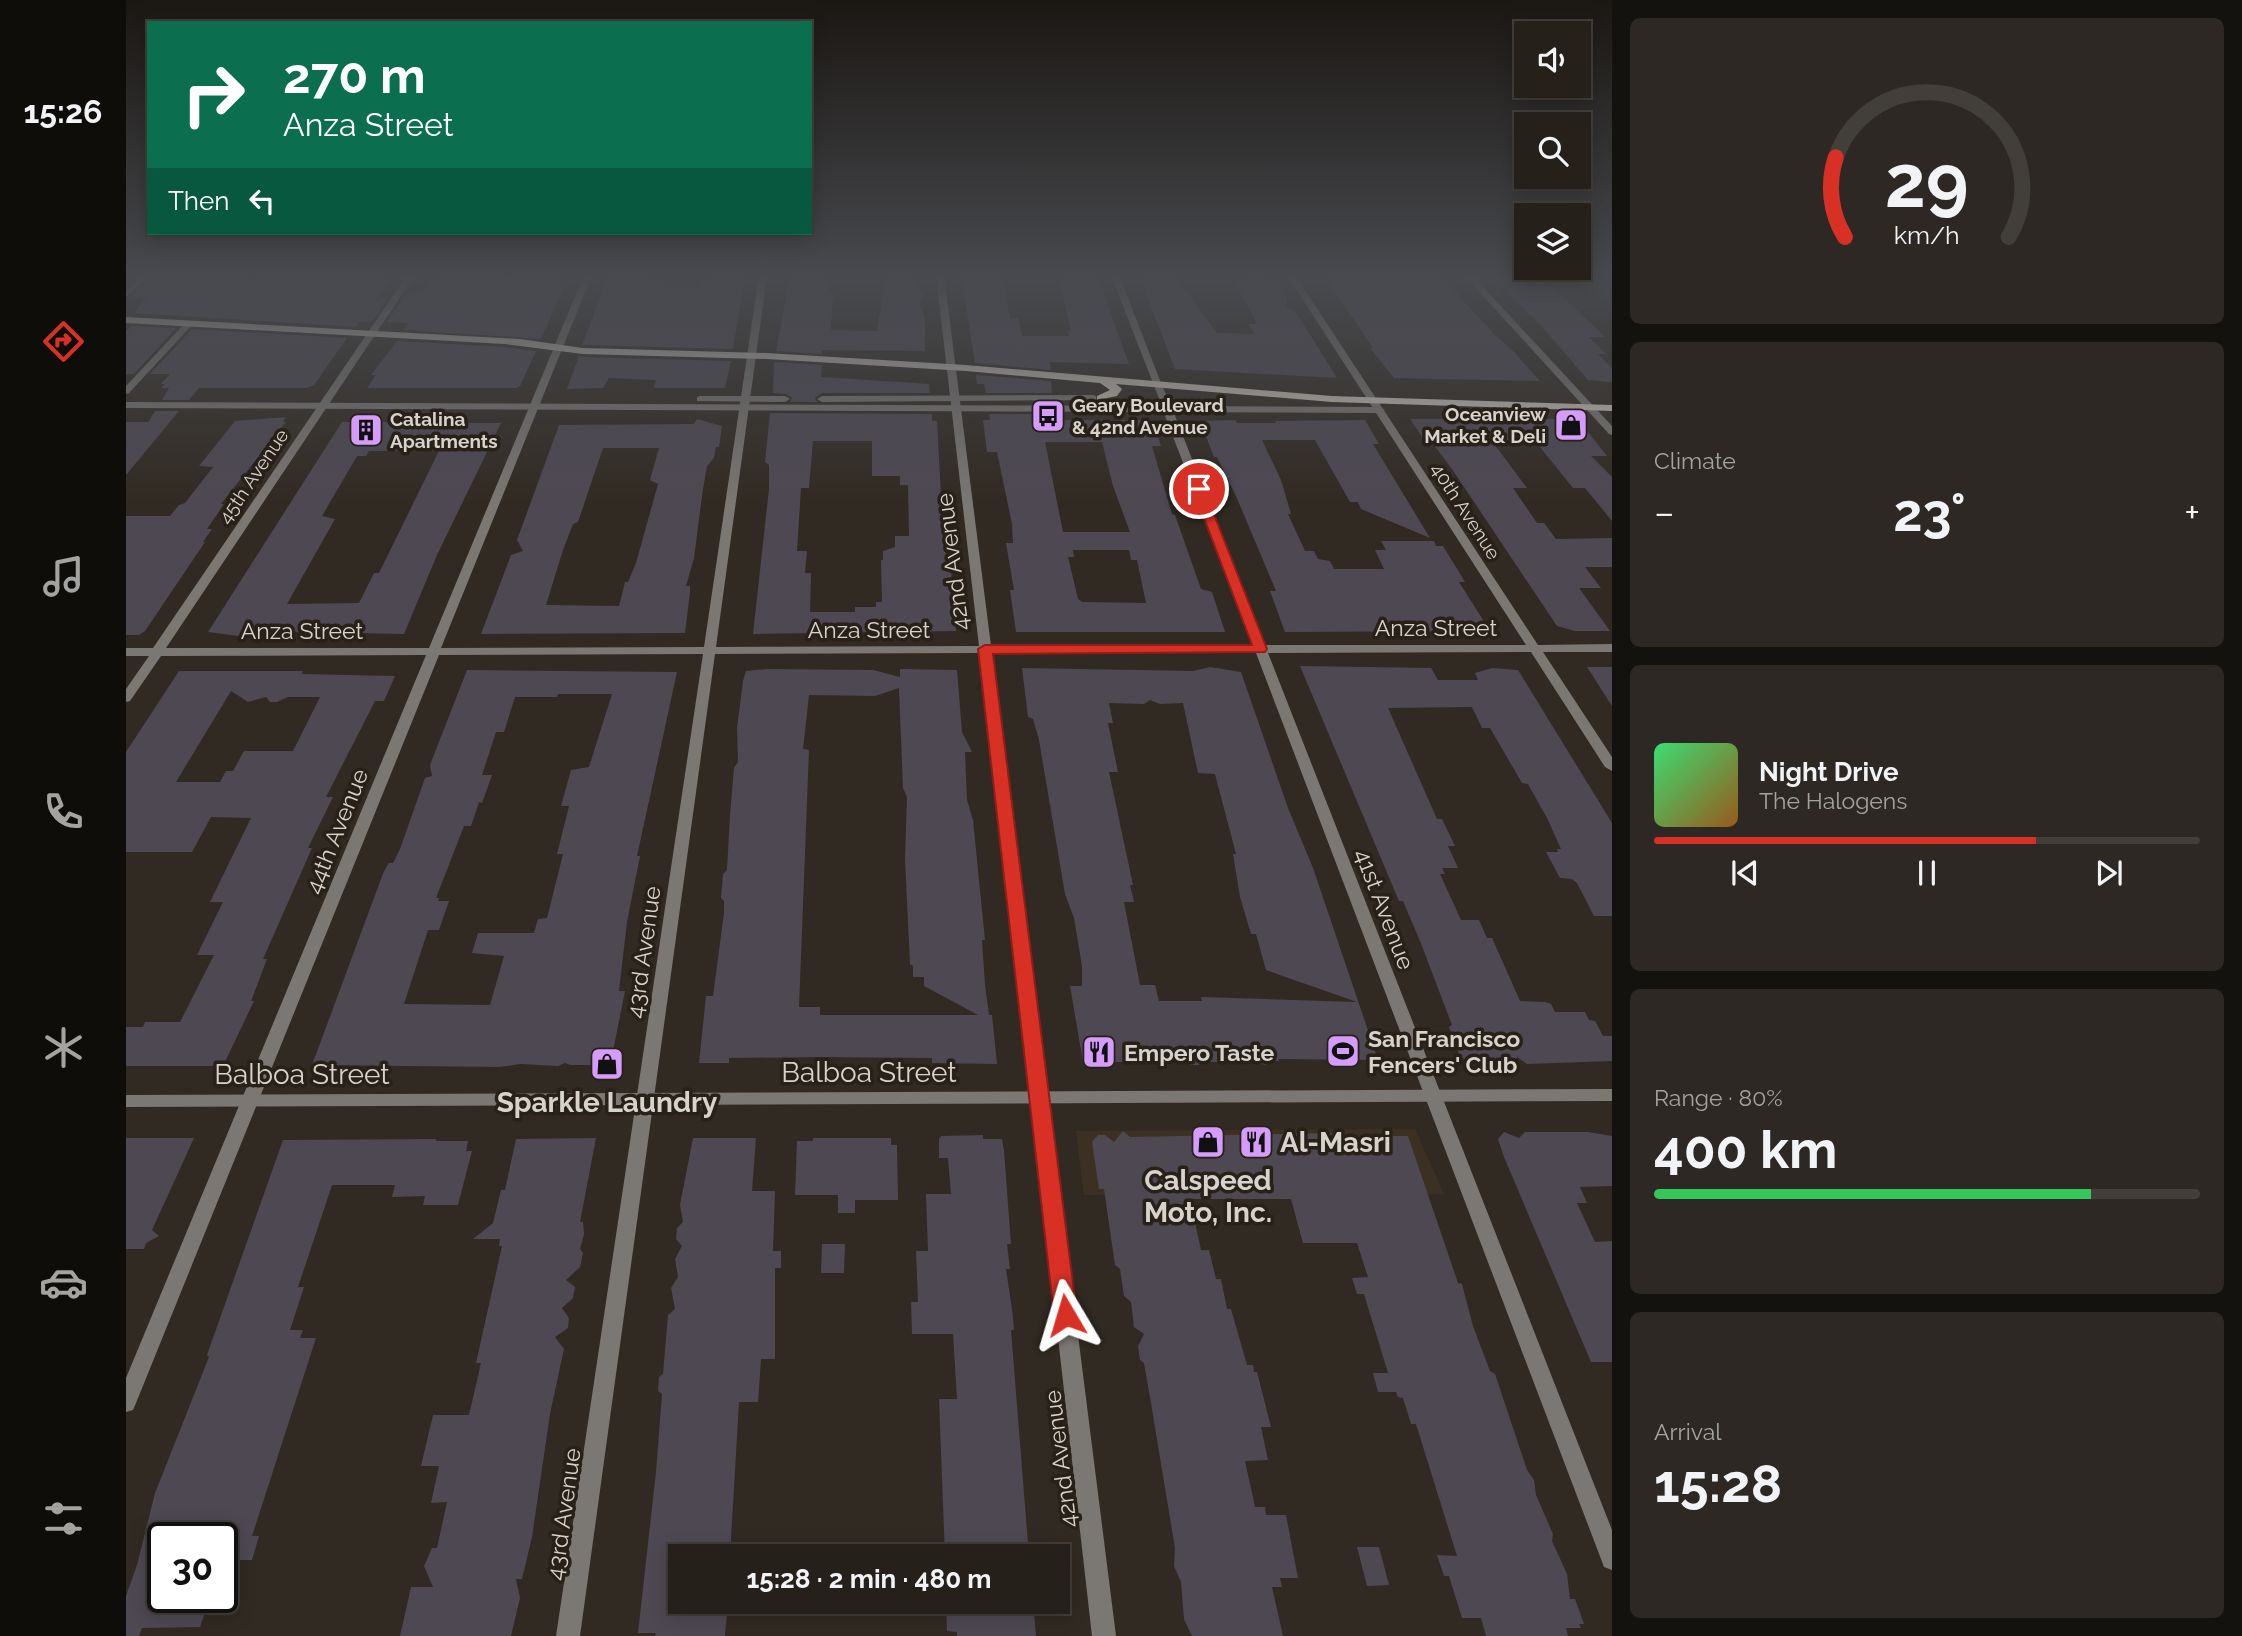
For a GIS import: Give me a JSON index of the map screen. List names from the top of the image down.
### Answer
{
  "streets": {
    "street": [
      "45th Avenue",
      "40th Avenue",
      "42nd Avenue",
      "Anza Street",
      "44th Avenue",
      "41st Avenue",
      "43rd Avenue",
      "Balboa Street"
    ]
  },
  "crossings": [
    ["45th Avenue", "Anza Street"],
    ["40th Avenue", "Anza Street"],
    ["42nd Avenue", "Anza Street"],
    ["42nd Avenue", "Balboa Street"],
    ["Anza Street", "44th Avenue"],
    ["Anza Street", "41st Avenue"],
    ["Anza Street", "43rd Avenue"],
    ["44th Avenue", "Balboa Street"],
    ["41st Avenue", "Balboa Street"],
    ["43rd Avenue", "Balboa Street"]
  ],
  "places": {
    "bus stop": ["Geary Boulevard & 42nd Avenue"],
    "shop": ["Oceanview Market & Deli", "Sparkle Laundry", "Calspeed Moto, Inc."],
    "building": ["Catalina Apartments"],
    "sports": ["San Francisco Fencers' Club"],
    "restaurant": ["Empero Taste", "Al-Masri"]
  },
  "page": {
    "tabs": "15:26",
    "turn": ["270 m", "Anza Street"],
    "then": "Then",
    "tile": [
      "Climate",
      ["Range · 80%", "400 km"],
      ["Arrival", "15:28"]
    ],
    "heat": ["−", "23°", "+"],
    "song": ["Night Drive", "The Halogens"],
    "limit": "30",
    "trip": "15:28 · 2 min · 480 m",
    "gauge": ["29", "km/h"]
  }
}
